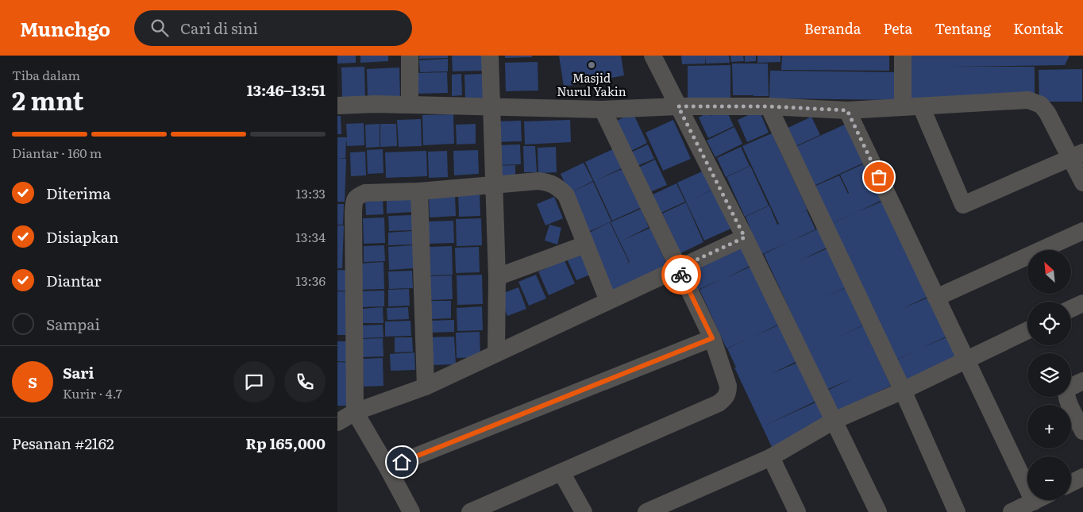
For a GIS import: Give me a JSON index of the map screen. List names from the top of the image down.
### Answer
{
  "places": ["Masjid Nurul Yakin"],
  "north": "top left",
  "page": {
    "header": "Munchgo",
    "search": "Cari di sini",
    "nav": [
      "Beranda",
      "Peta",
      "Tentang",
      "Kontak"
    ],
    "heading": ["2 mnt", "Tiba dalam", "13:46–13:51"],
    "panel": [
      "Sari",
      "Kurir · 4.7",
      "Pesanan #2162",
      "Rp 165,000"
    ],
    "bar": "Diantar · 160 m",
    "list": [
      ["Diterima", "13:33"],
      ["Disiapkan", "13:34"],
      ["Diantar", "13:36"],
      "Sampai"
    ],
    "map_buttons": ["+", "−"],
    "round": "S"
  }
}
